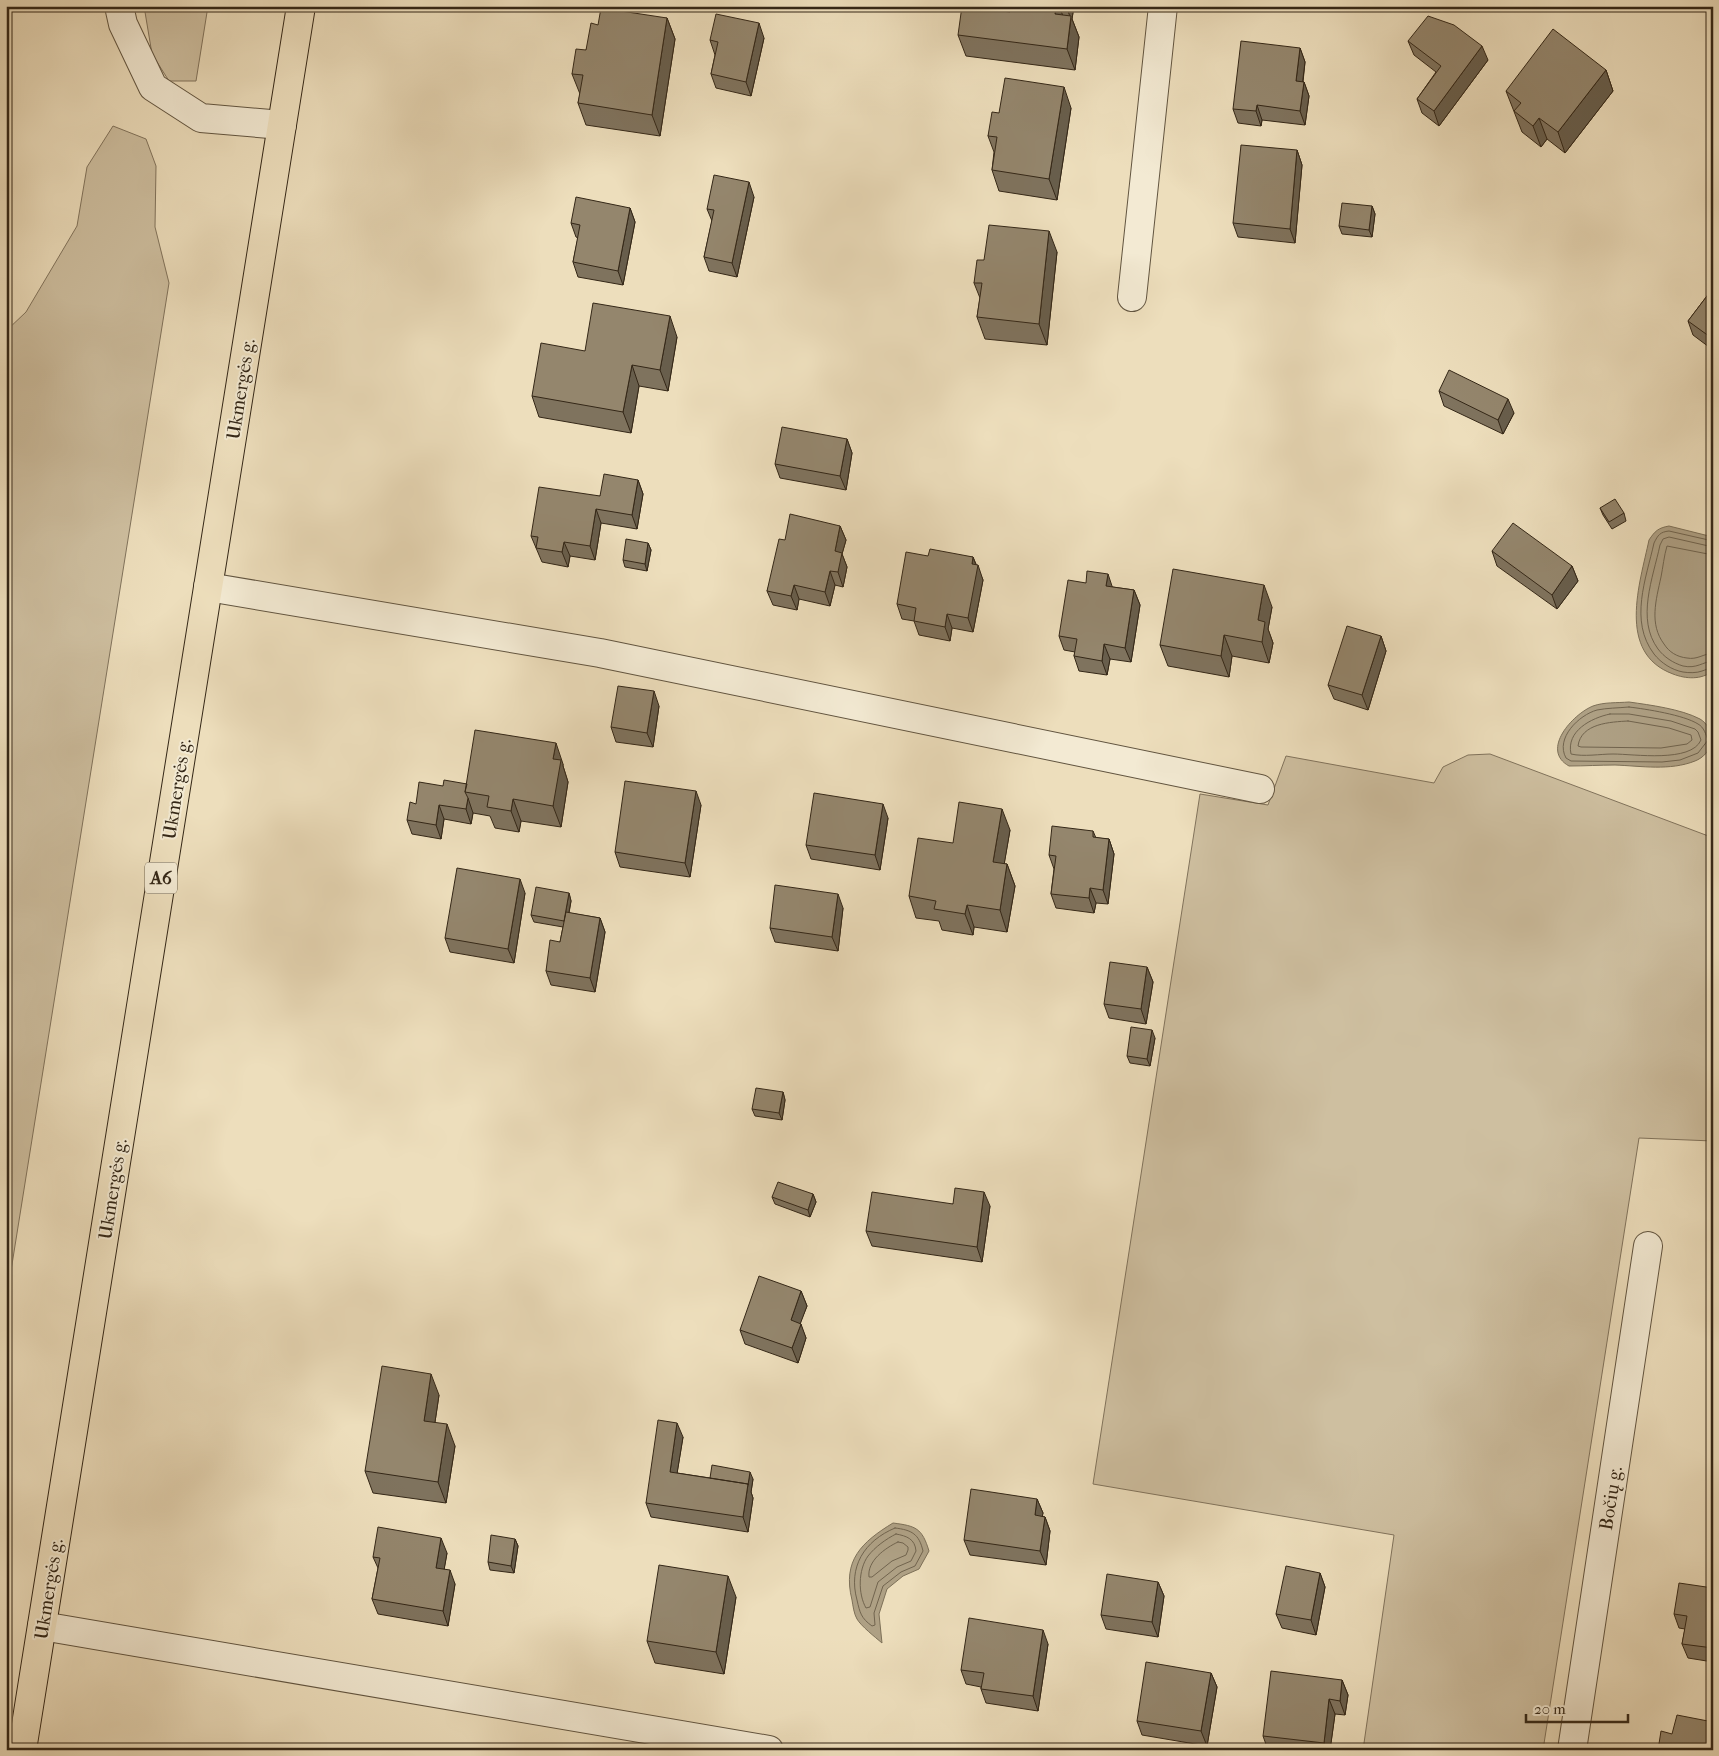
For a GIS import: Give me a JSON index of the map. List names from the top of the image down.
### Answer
{
  "streets": {
    "highway": ["Ukmergės g.", "A6"],
    "street": ["Bočių g."]
  },
  "scale_bar": "20 m"
}
